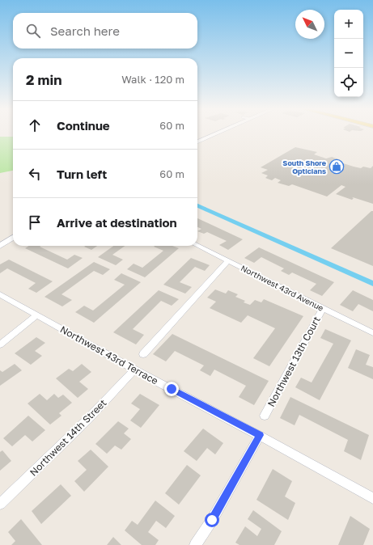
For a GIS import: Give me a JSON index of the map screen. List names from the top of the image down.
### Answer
{
  "streets": {
    "street": [
      "Northwest 43rd Avenue",
      "Northwest 43rd Terrace",
      "Northwest 13th Court",
      "Northwest 14th Street"
    ]
  },
  "crossings": [
    ["Northwest 43rd Avenue", "Northwest 13th Court"],
    ["Northwest 43rd Terrace", "Northwest 14th Street"]
  ],
  "places": {
    "shop": ["South Shore Opticians"]
  },
  "north": "top left",
  "page": {
    "map_buttons": ["+", "−"],
    "search": "Search here",
    "heading": ["2 min", "Walk · 120 m"],
    "list": [
      ["Continue", "60 m"],
      ["Turn left", "60 m"],
      "Arrive at destination"
    ]
  }
}
